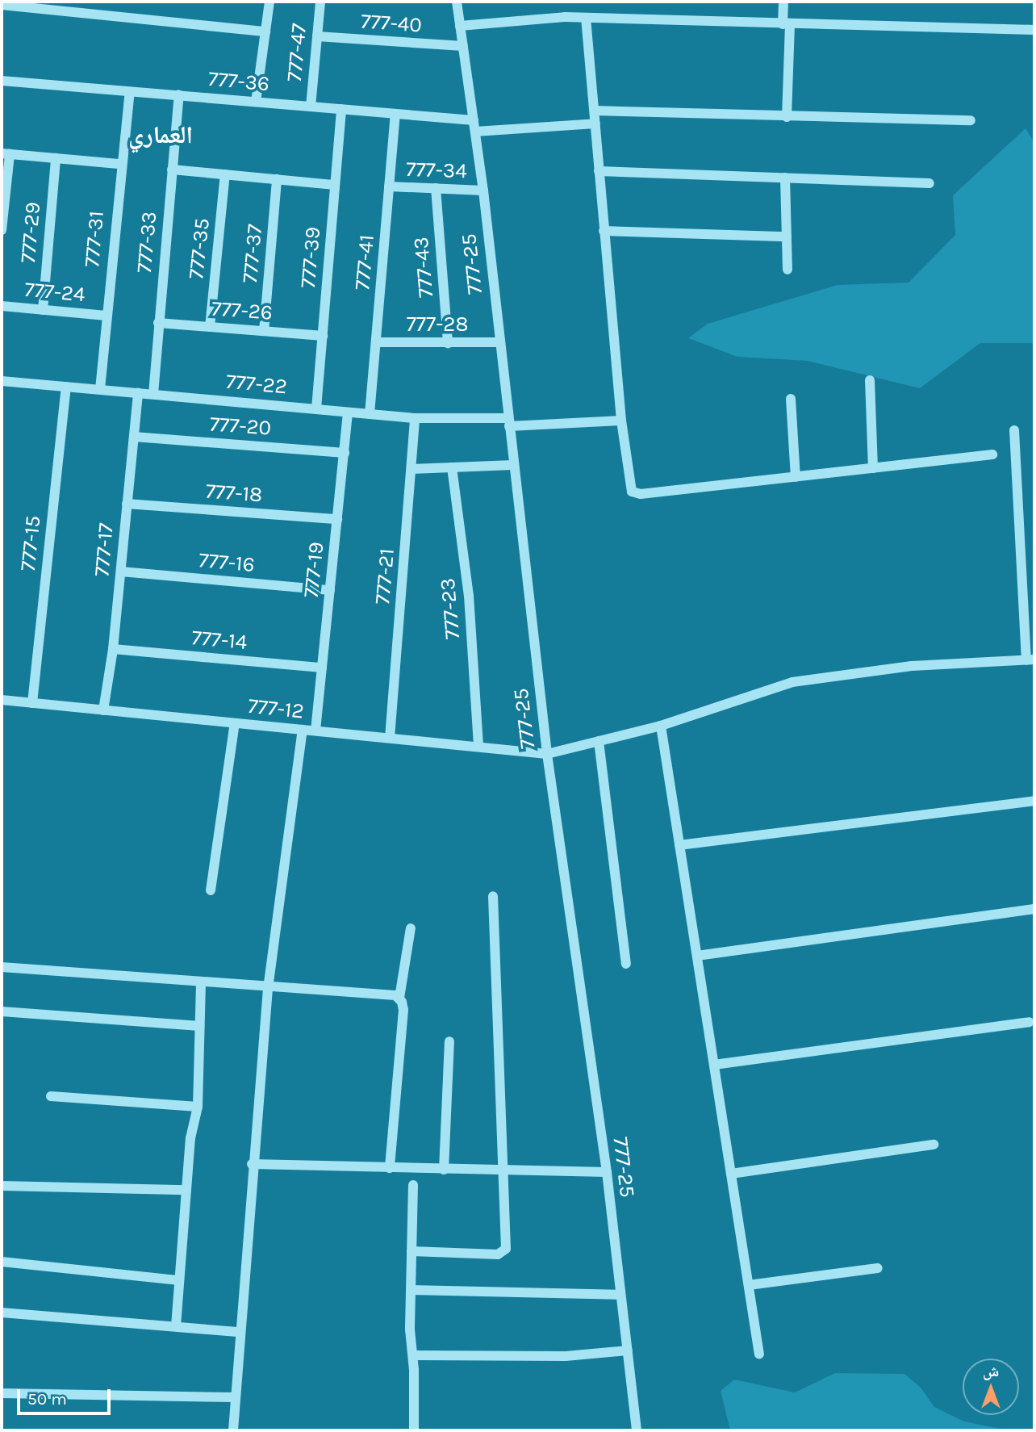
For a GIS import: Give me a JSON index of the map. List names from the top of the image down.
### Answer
{
  "streets": {
    "street": [
      "777-40",
      "777-47",
      "777-36",
      "777-34",
      "777-29",
      "777-31",
      "777-33",
      "777-35",
      "777-37",
      "777-39",
      "777-41",
      "777-25",
      "777-43",
      "777-24",
      "777-26",
      "777-28",
      "777-22",
      "777-20",
      "777-18",
      "777-15",
      "777-17",
      "777-16",
      "777-19",
      "777-21",
      "777-23",
      "777-14",
      "777-12"
    ]
  },
  "crossings": [
    ["777-40", "777-47"],
    ["777-40", "777-25"],
    ["777-47", "777-36"],
    ["777-36", "777-31"],
    ["777-36", "777-33"],
    ["777-36", "777-39"],
    ["777-36", "777-41"],
    ["777-36", "777-25"],
    ["777-34", "777-41"],
    ["777-34", "777-25"],
    ["777-34", "777-43"],
    ["777-29", "777-24"],
    ["777-31", "777-24"],
    ["777-31", "777-22"],
    ["777-33", "777-26"],
    ["777-33", "777-22"],
    ["777-35", "777-26"],
    ["777-37", "777-26"],
    ["777-39", "777-26"],
    ["777-39", "777-22"],
    ["777-41", "777-28"],
    ["777-41", "777-22"],
    ["777-25", "777-28"],
    ["777-25", "777-22"],
    ["777-25", "777-12"],
    ["777-43", "777-28"],
    ["777-22", "777-15"],
    ["777-22", "777-17"],
    ["777-22", "777-19"],
    ["777-22", "777-21"],
    ["777-20", "777-17"],
    ["777-20", "777-19"],
    ["777-18", "777-17"],
    ["777-18", "777-19"],
    ["777-15", "777-12"],
    ["777-17", "777-16"],
    ["777-17", "777-14"],
    ["777-17", "777-12"],
    ["777-16", "777-19"],
    ["777-19", "777-14"],
    ["777-19", "777-12"],
    ["777-21", "777-12"],
    ["777-23", "777-12"]
  ],
  "districts": ["العماري"],
  "scale_bar": "50 m",
  "north": "top"
}
